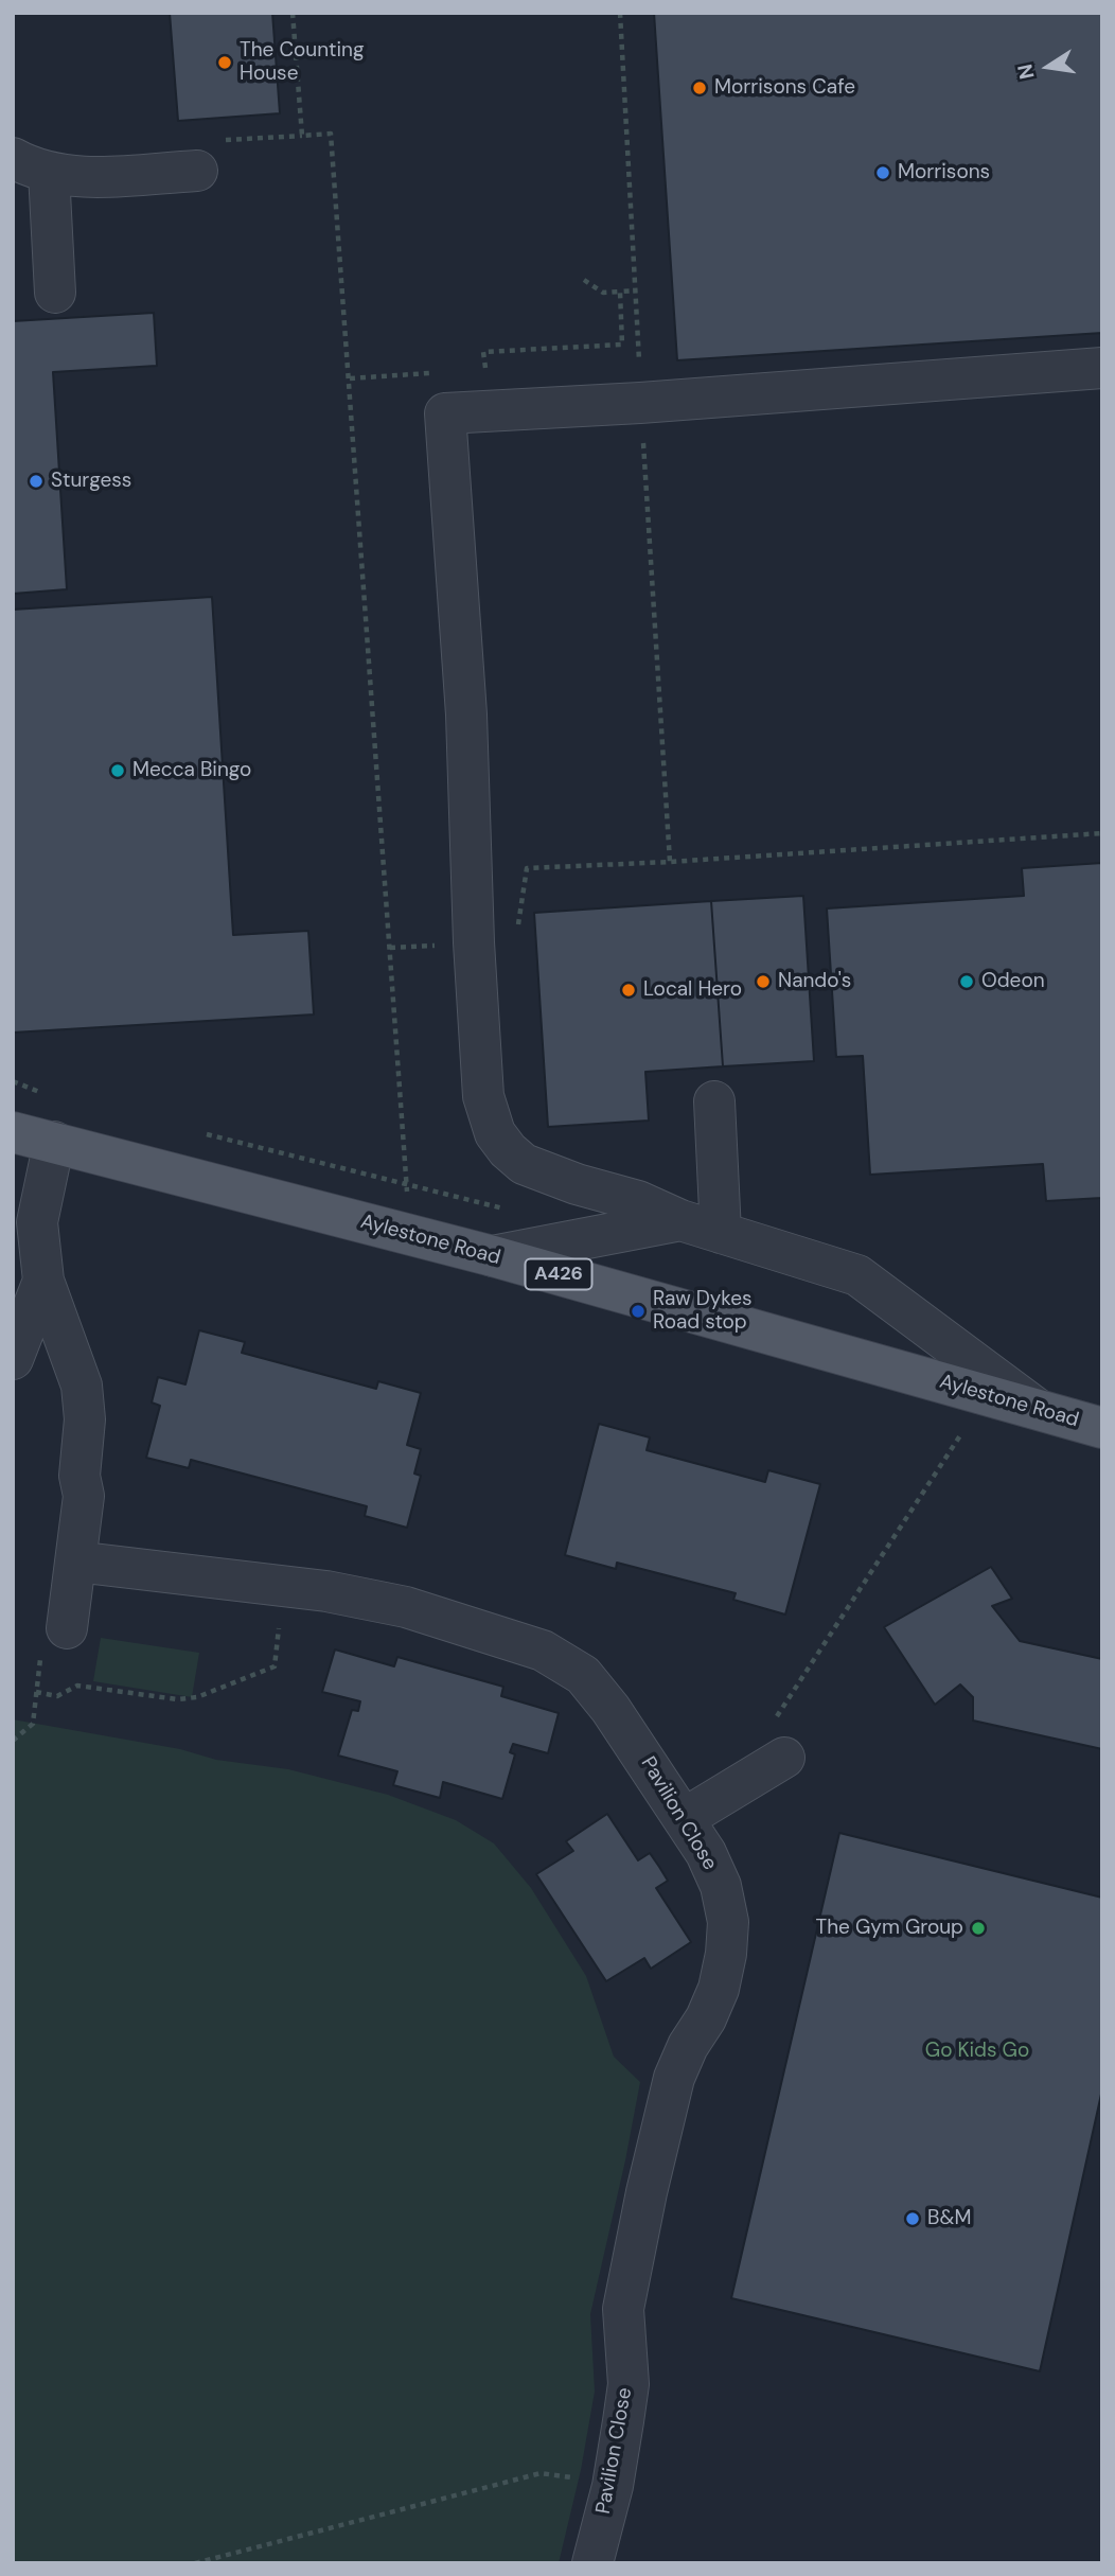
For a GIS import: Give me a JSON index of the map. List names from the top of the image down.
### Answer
{
  "streets": {
    "main road": ["Aylestone Road", "A426"],
    "street": ["Pavilion Close"]
  },
  "parks": ["Go Kids Go"],
  "places": [
    "The Counting House",
    "Morrisons Cafe",
    "Morrisons",
    "Sturgess",
    "Mecca Bingo",
    "Nando's",
    "Odeon",
    "Local Hero",
    "Raw Dykes Road stop",
    "The Gym Group",
    "B&M"
  ],
  "north": "left"
}
